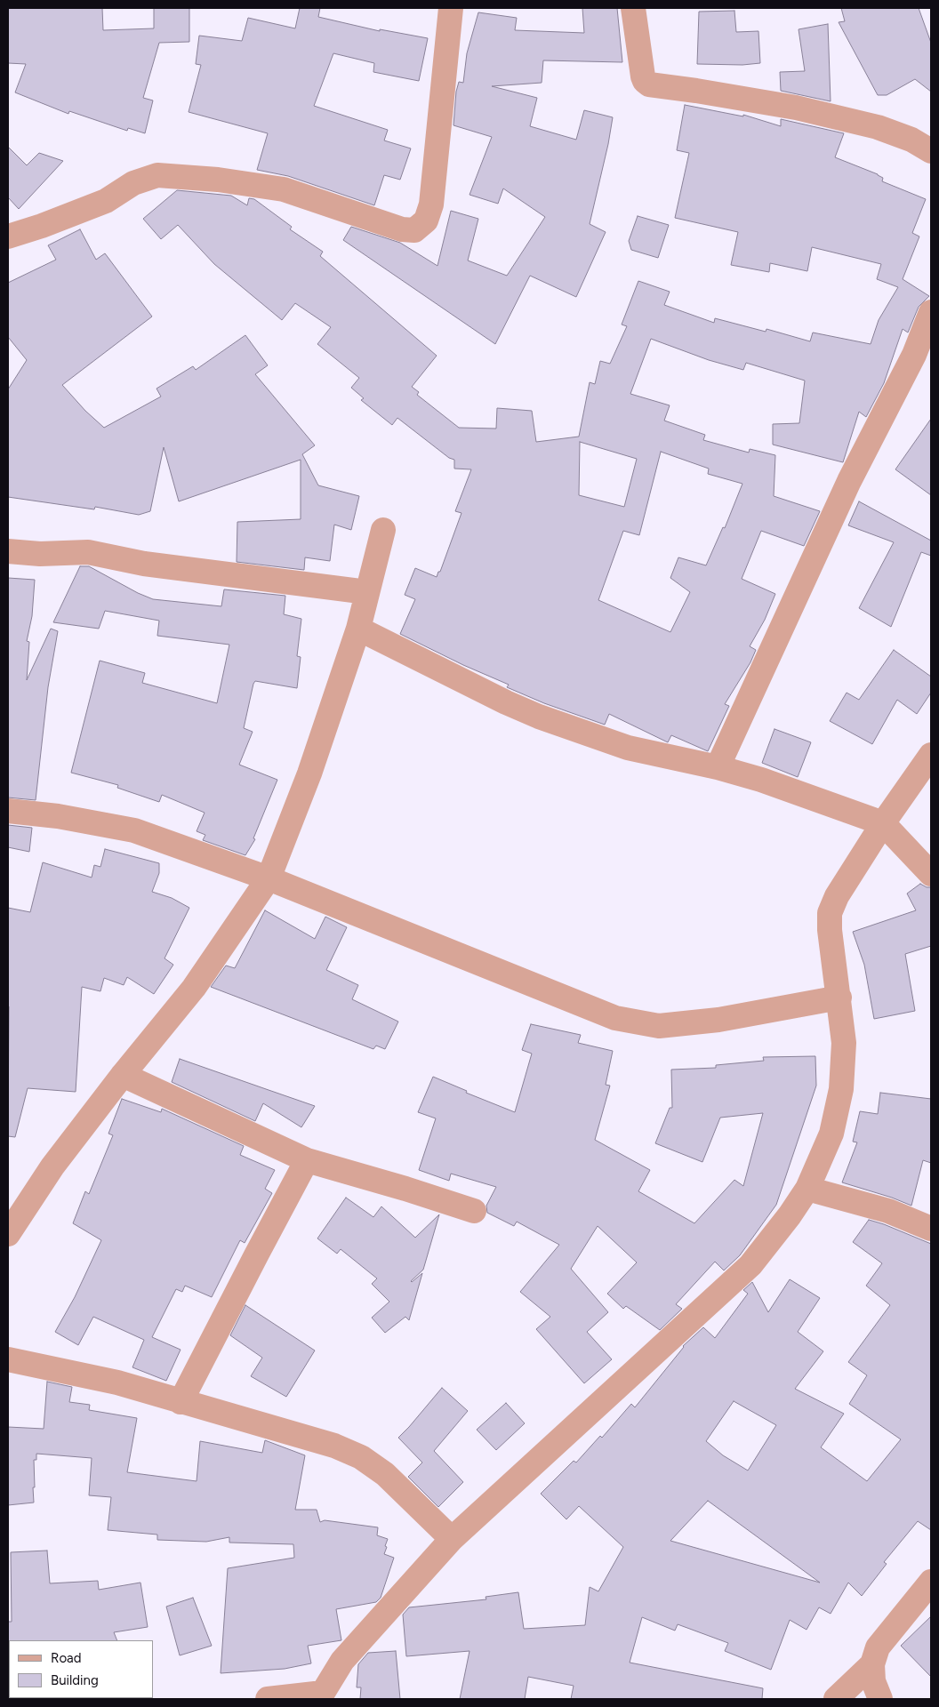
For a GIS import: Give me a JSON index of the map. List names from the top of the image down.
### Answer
{
  "legend": ["Road", "Building"]
}
